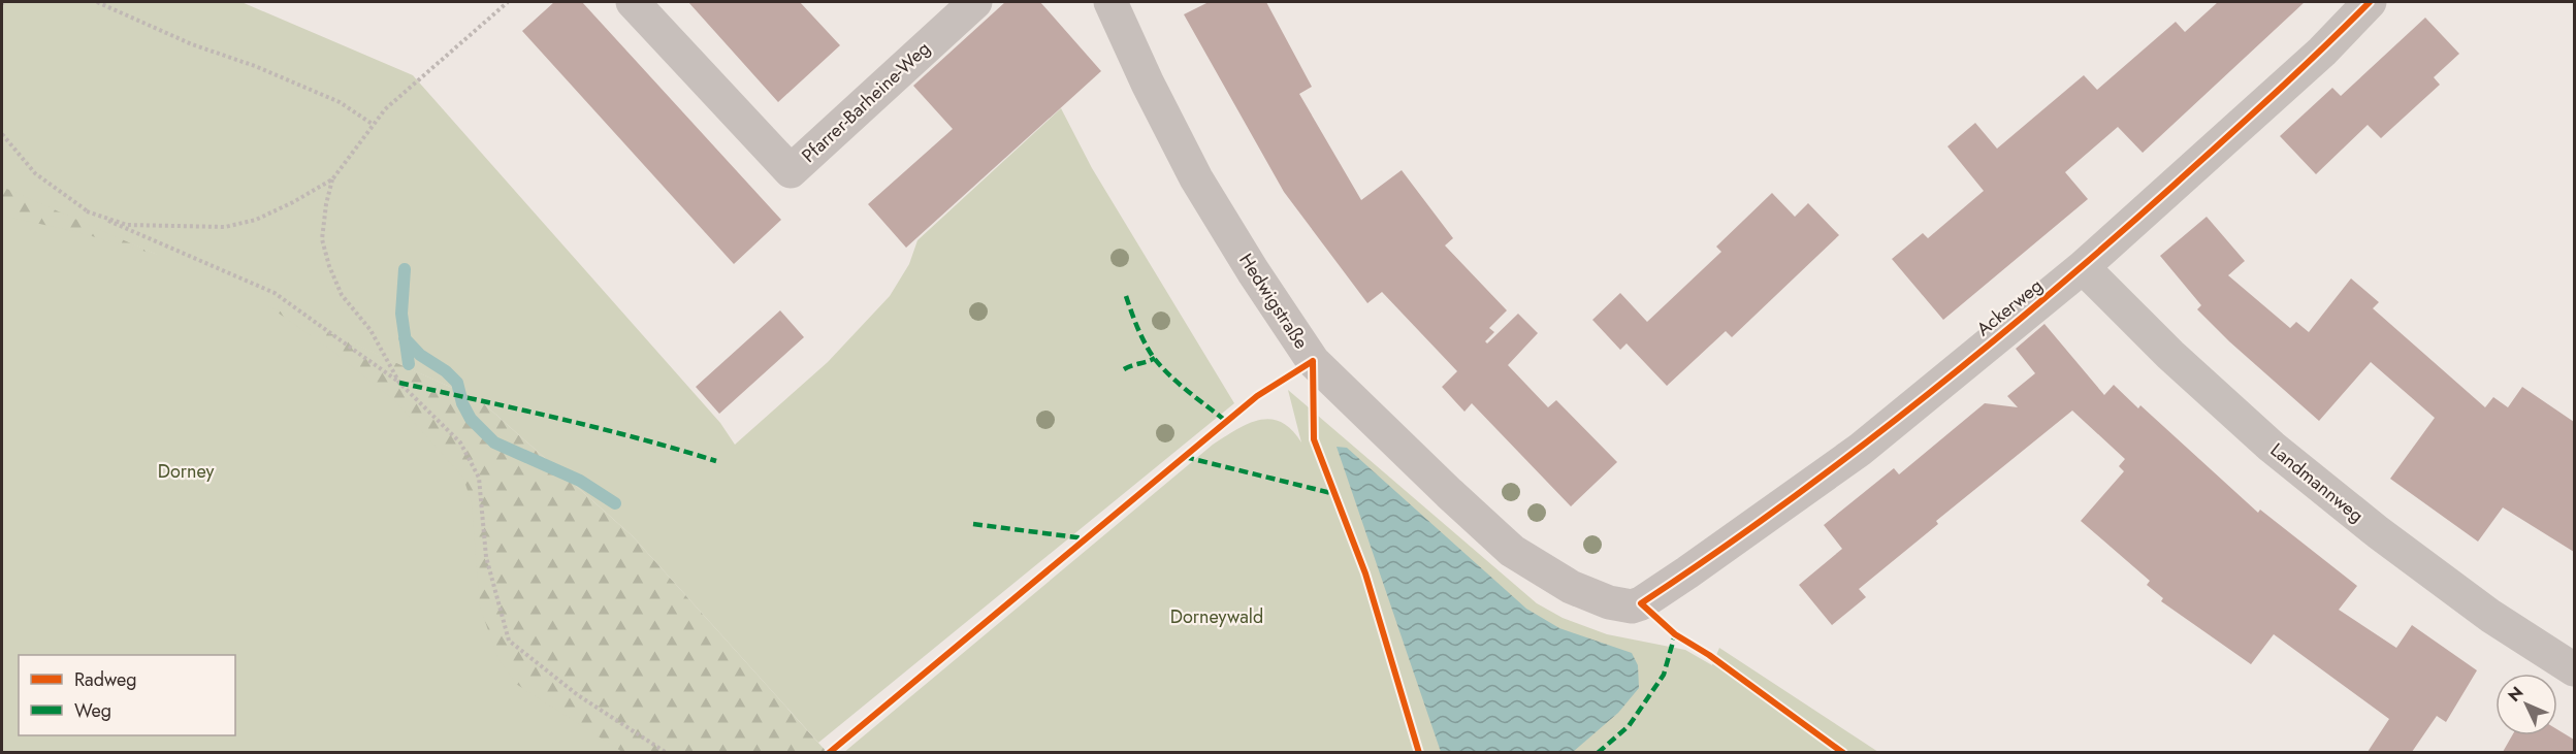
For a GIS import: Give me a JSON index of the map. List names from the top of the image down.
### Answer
{
  "streets": {
    "street": [
      "Pfarrer-Barheine-Weg",
      "Hedwigstraße",
      "Ackerweg",
      "Landmannweg"
    ]
  },
  "crossings": [
    ["Hedwigstraße", "Ackerweg"],
    ["Ackerweg", "Landmannweg"]
  ],
  "parks": ["Dorney", "Dorneywald"],
  "legend": ["Radweg", "Weg"],
  "north": "top left"
}
